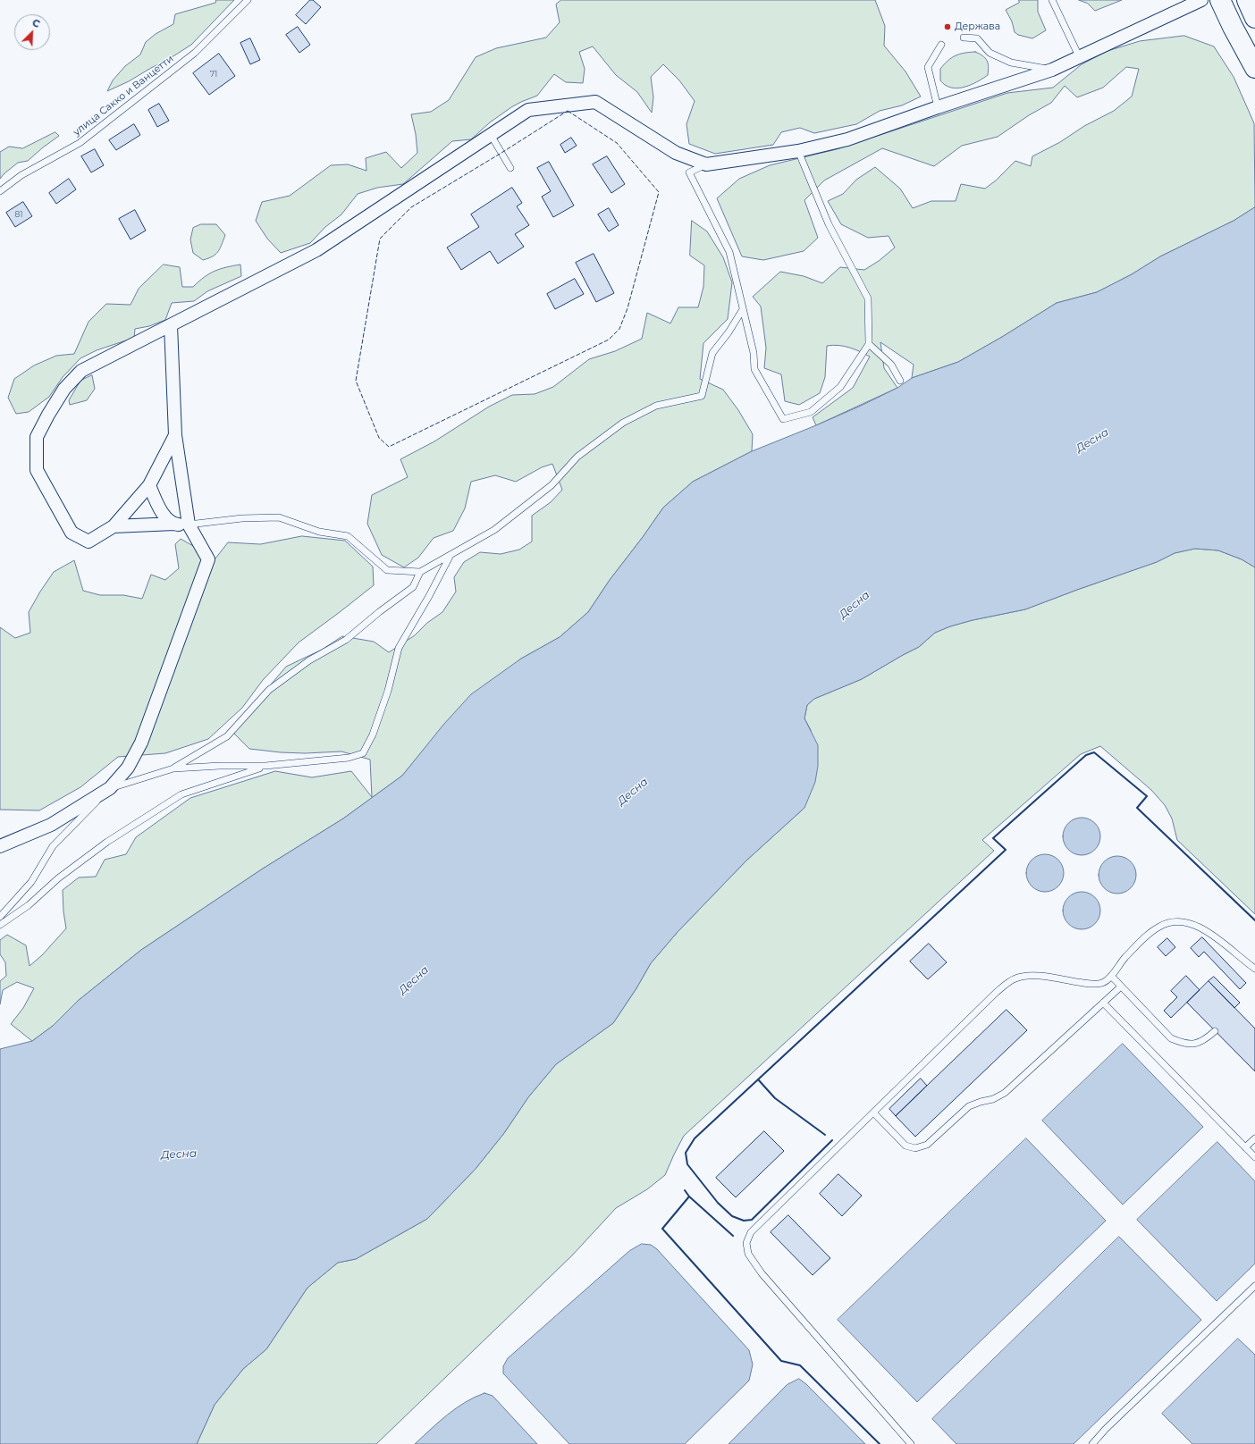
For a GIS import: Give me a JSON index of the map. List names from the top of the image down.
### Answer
{
  "streets": {
    "lane": ["улица Сакко и Ванцетти"]
  },
  "water": ["Десна"],
  "places": ["Держава"],
  "house_numbers": ["71", "81"],
  "north": "top right"
}
